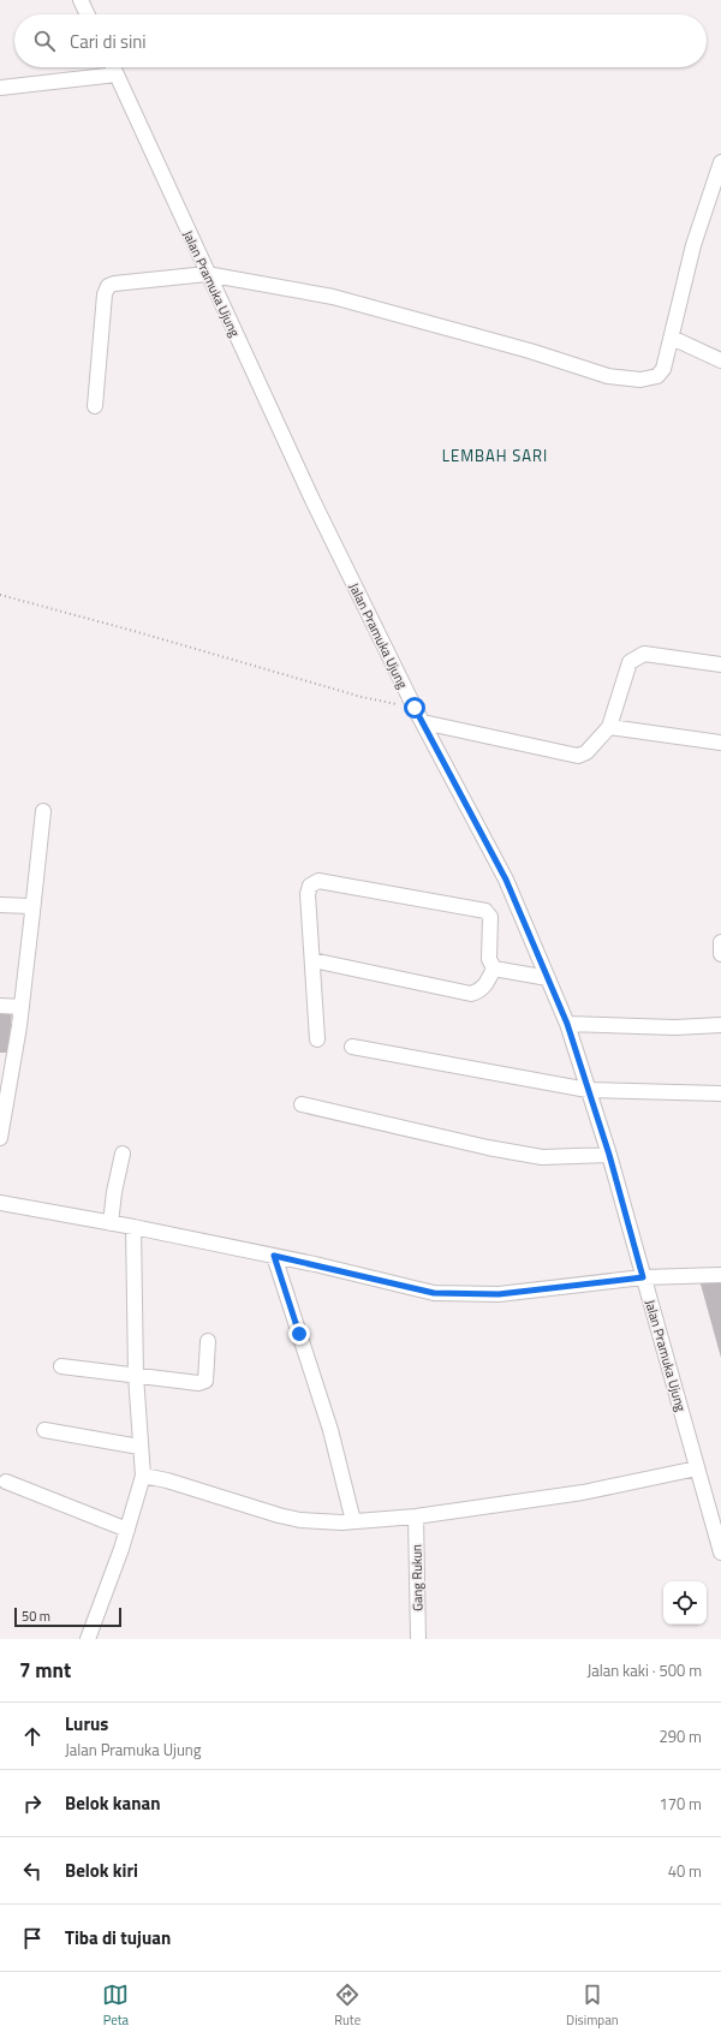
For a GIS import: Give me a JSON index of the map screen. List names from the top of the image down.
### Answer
{
  "streets": {
    "street": ["Jalan Pramuka Ujung", "Gang Rukun"]
  },
  "districts": ["LEMBAH SARI"],
  "scale_bar": "50 m",
  "page": {
    "search": "Cari di sini",
    "scale": "50 m",
    "heading": ["7 mnt", "Jalan kaki · 500 m"],
    "list": [
      ["Lurus", "Jalan Pramuka Ujung", "290 m"],
      ["Belok kanan", "170 m"],
      ["Belok kiri", "40 m"],
      "Tiba di tujuan"
    ],
    "nav": ["Peta", "Rute", "Disimpan"]
  }
}
